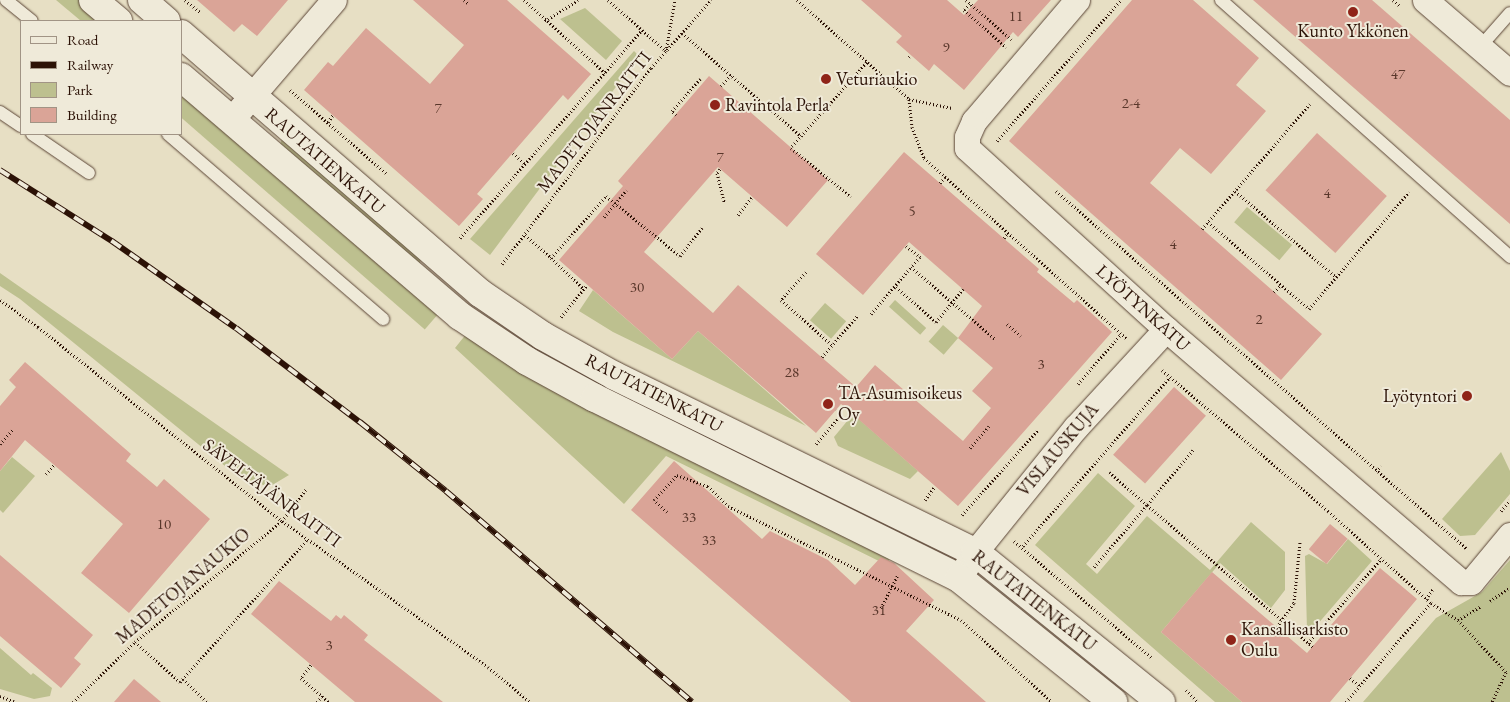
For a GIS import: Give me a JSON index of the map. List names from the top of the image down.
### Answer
{
  "streets": {
    "main road": ["RAUTATIENKATU"],
    "street": ["LYÖTYNKATU", "VISLAUSKUJA"],
    "path": ["MADETOJANRAITTI", "SÄVELTÄJÄNRAITTI", "MADETOJANAUKIO"]
  },
  "crossings": [
    ["RAUTATIENKATU", "VISLAUSKUJA"],
    ["LYÖTYNKATU", "VISLAUSKUJA"],
    ["SÄVELTÄJÄNRAITTI", "MADETOJANAUKIO"]
  ],
  "places": [
    "Kunto Ykkönen",
    "Veturiaukio",
    "Ravintola Perla",
    "Lyötyntori",
    "TA-Asumisoikeus Oy",
    "Kansallisarkisto Oulu"
  ],
  "house_numbers": [
    "11",
    "9",
    "47",
    "2-4",
    "7",
    "7",
    "4",
    "5",
    "4",
    "30",
    "2",
    "3",
    "28",
    "33",
    "10",
    "33",
    "31",
    "3"
  ],
  "legend": [
    "Road",
    "Railway",
    "Park",
    "Building"
  ]
}
